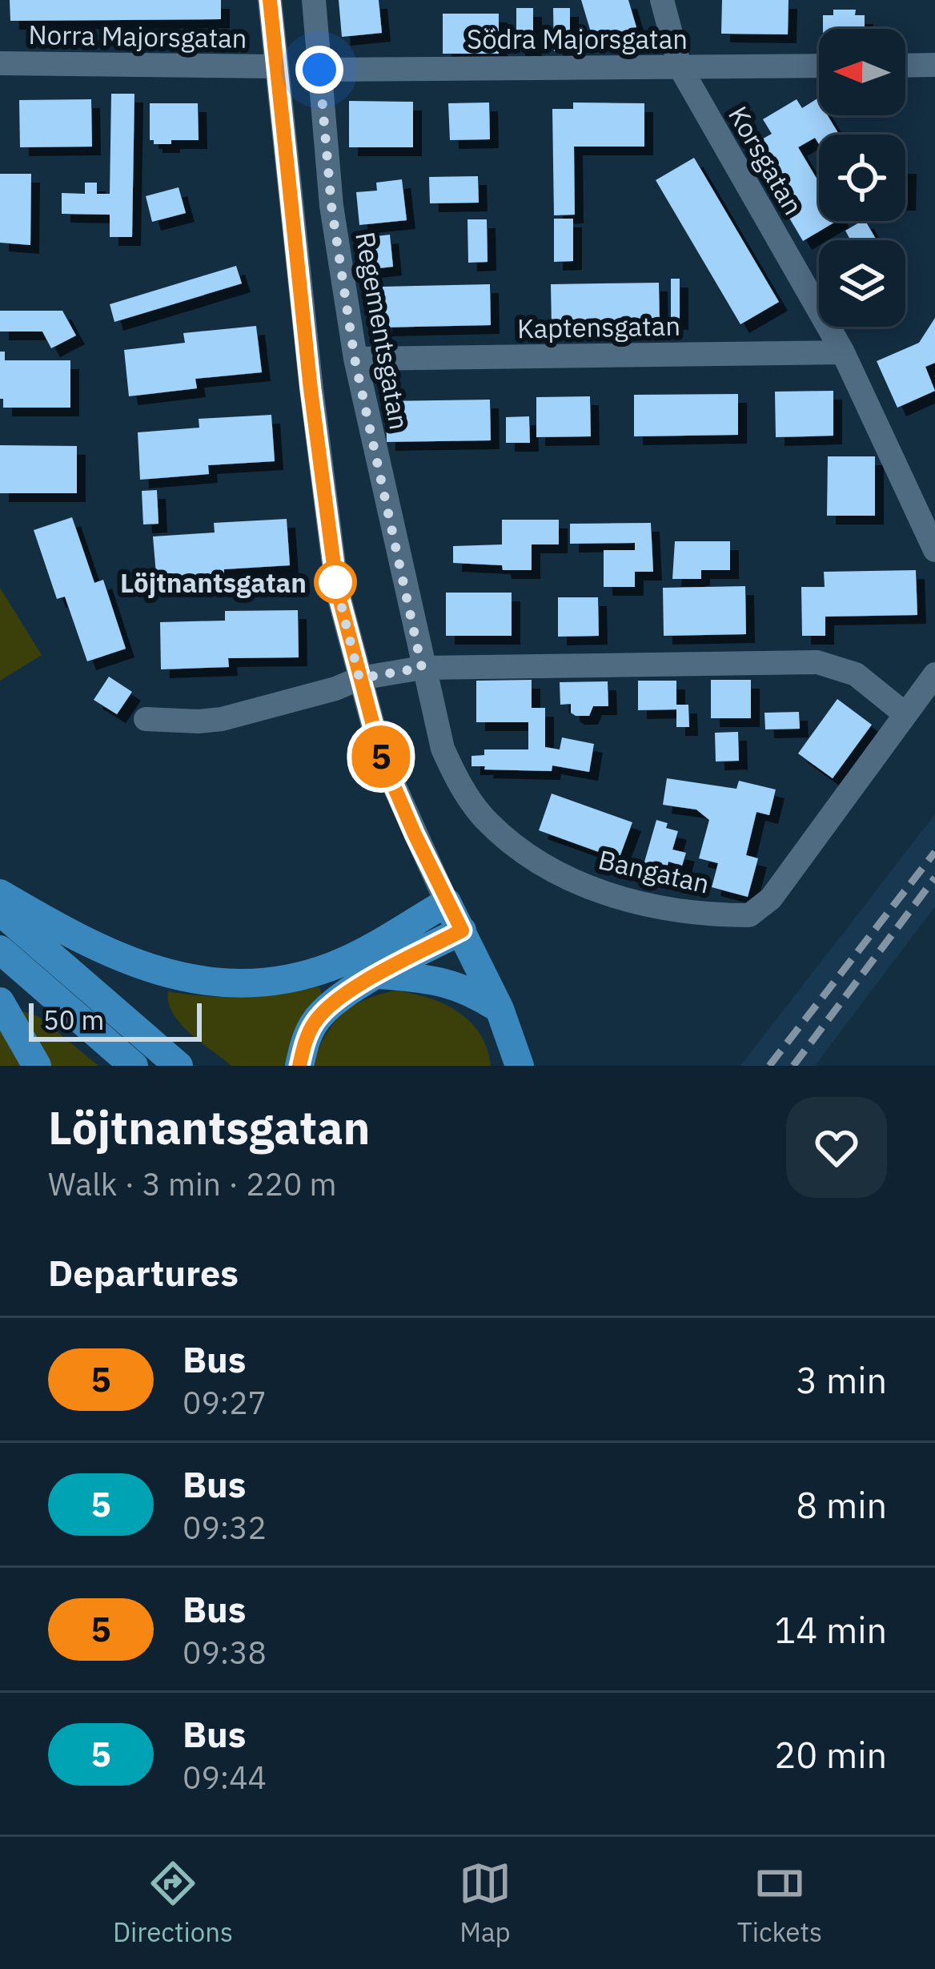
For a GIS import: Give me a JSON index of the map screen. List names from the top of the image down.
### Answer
{
  "streets": {
    "street": [
      "Norra Majorsgatan",
      "Södra Majorsgatan",
      "Korsgatan",
      "Kaptensgatan",
      "Regementsgatan",
      "Bangatan"
    ]
  },
  "crossings": [
    ["Södra Majorsgatan", "Korsgatan"],
    ["Södra Majorsgatan", "Regementsgatan"],
    ["Korsgatan", "Kaptensgatan"],
    ["Kaptensgatan", "Regementsgatan"],
    ["Regementsgatan", "Bangatan"]
  ],
  "places": ["Löjtnantsgatan"],
  "lines": ["bus line 5"],
  "scale_bar": "50 m",
  "north": "left",
  "page": {
    "on_map": "5",
    "scale": "50 m",
    "heading": [
      ["Löjtnantsgatan", "Walk · 3 min · 220 m"],
      "Departures"
    ],
    "list": [
      {
        "mark": "5",
        "name": "Bus",
        "note": "09:27",
        "value": "3 min"
      },
      {
        "mark": "5",
        "name": "Bus",
        "note": "09:32",
        "value": "8 min"
      },
      {
        "mark": "5",
        "name": "Bus",
        "note": "09:38",
        "value": "14 min"
      },
      {
        "mark": "5",
        "name": "Bus",
        "note": "09:44",
        "value": "20 min"
      }
    ],
    "tabs": ["Directions", "Map", "Tickets"]
  }
}
